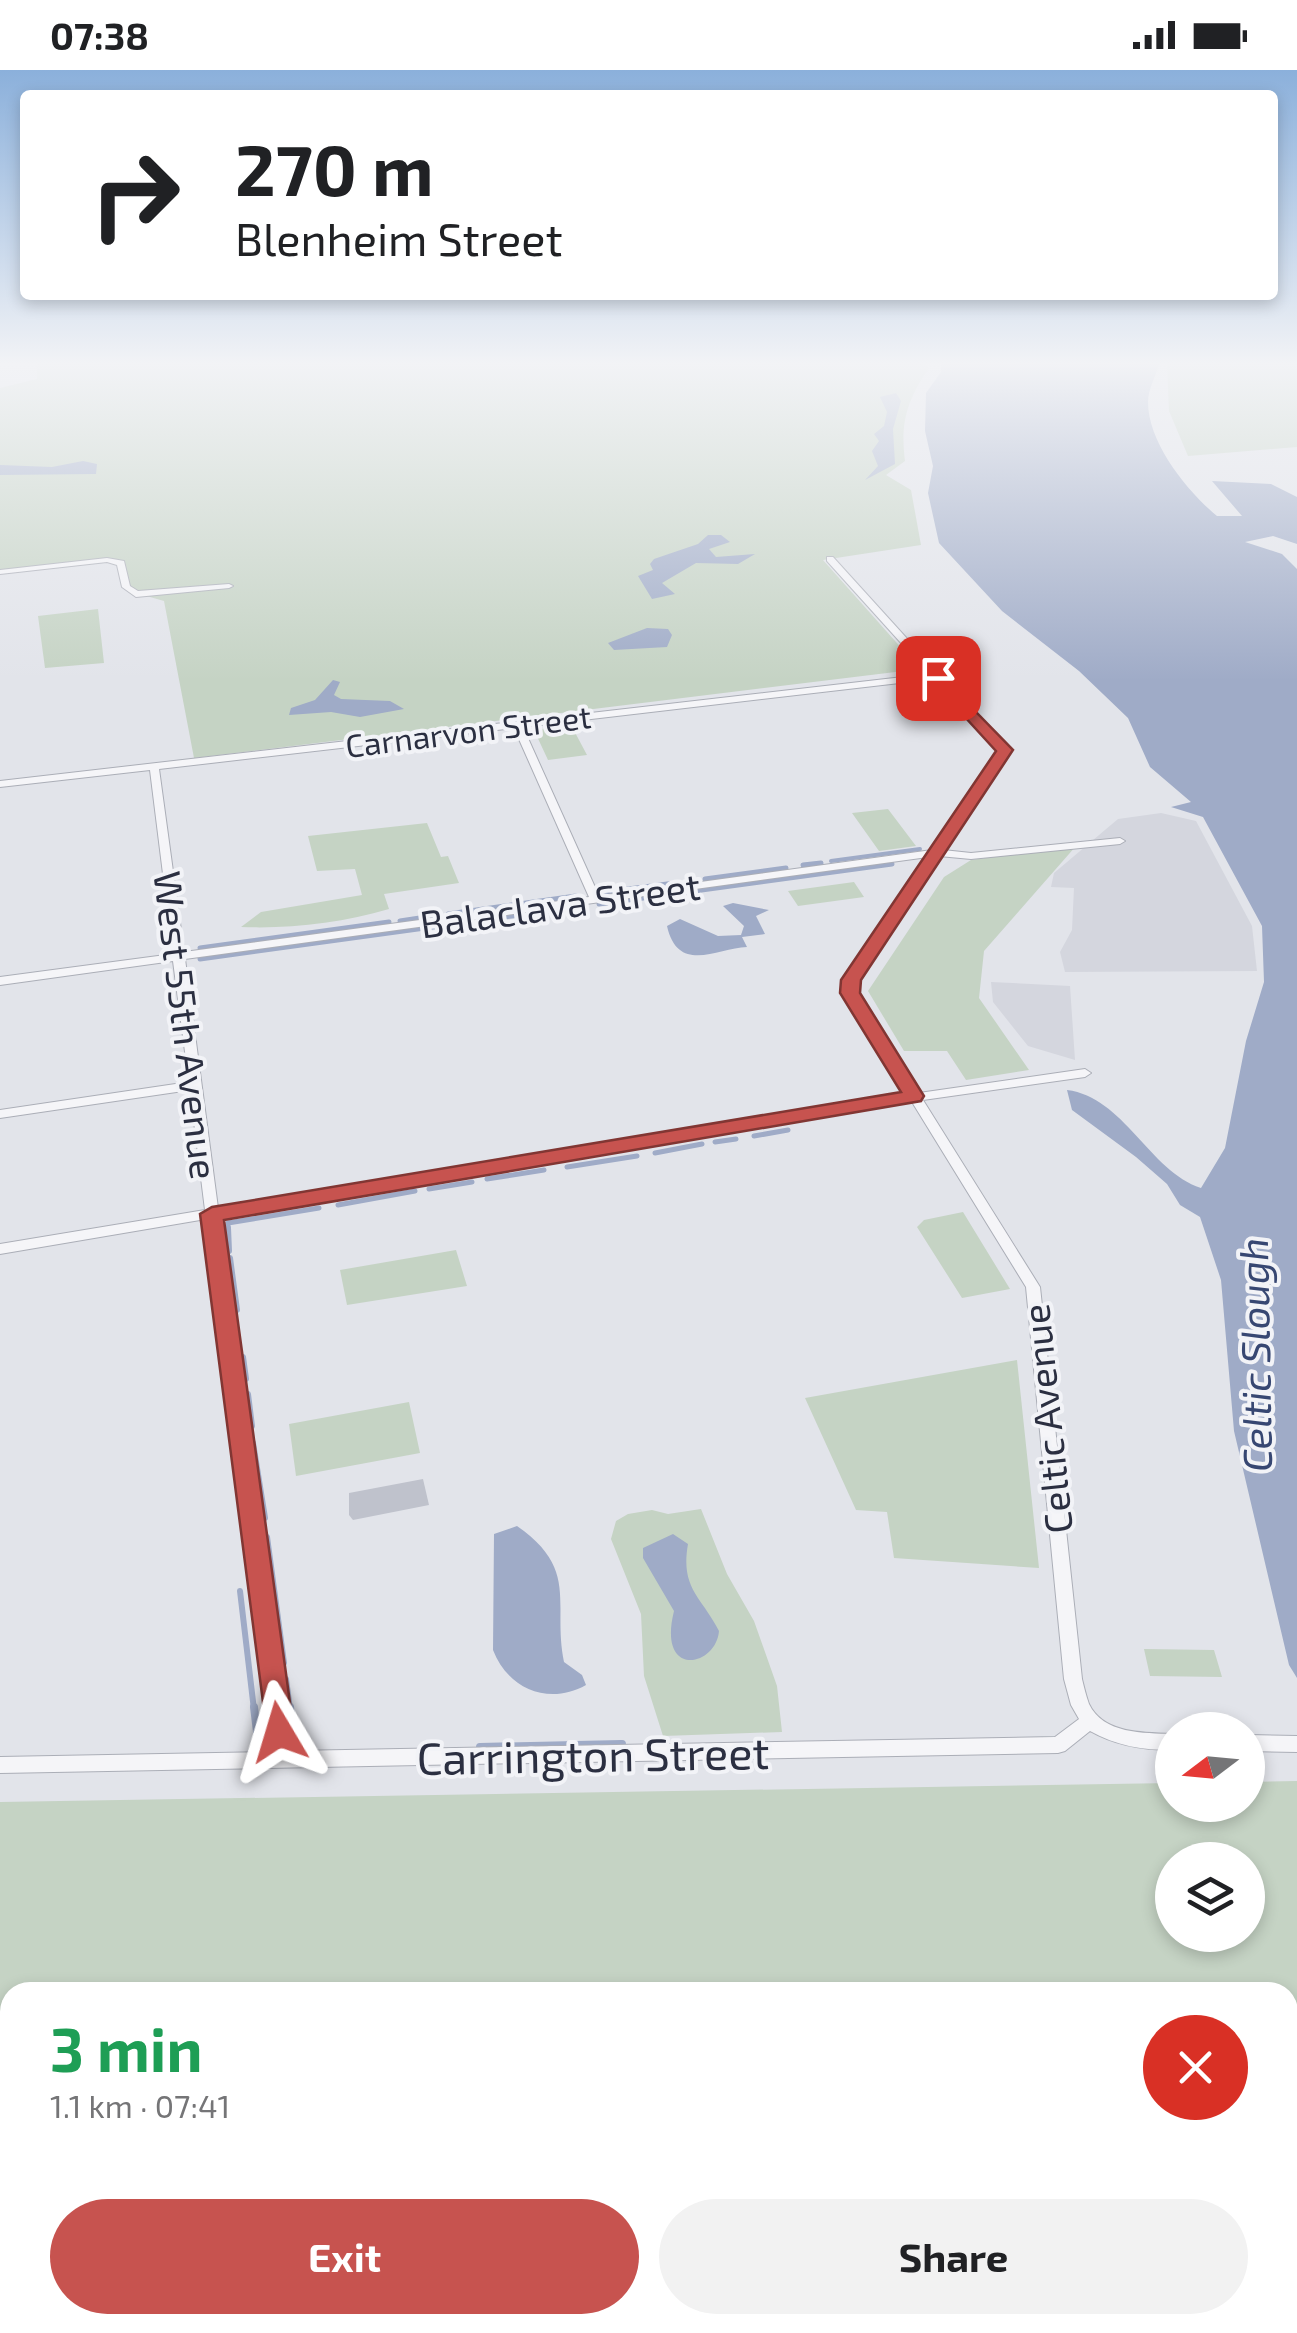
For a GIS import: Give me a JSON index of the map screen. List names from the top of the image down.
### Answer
{
  "streets": {
    "street": [
      "Carnarvon Street",
      "Balaclava Street",
      "West 55th Avenue",
      "Celtic Avenue",
      "Carrington Street"
    ]
  },
  "crossings": [
    ["Carnarvon Street", "West 55th Avenue"],
    ["Carnarvon Street", "Celtic Avenue"],
    ["Balaclava Street", "West 55th Avenue"],
    ["Balaclava Street", "Celtic Avenue"],
    ["West 55th Avenue", "Carrington Street"],
    ["Celtic Avenue", "Carrington Street"]
  ],
  "water": ["Celtic Slough"],
  "north": "left",
  "page": {
    "status": "07:38",
    "turn": ["270 m", "Blenheim Street"],
    "heading": ["3 min", "1.1 km · 07:41"],
    "buttons": ["Exit", "Share"]
  }
}
